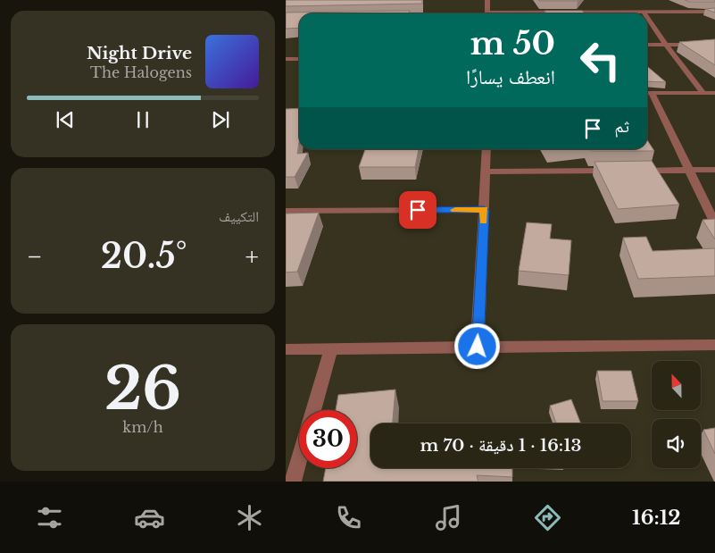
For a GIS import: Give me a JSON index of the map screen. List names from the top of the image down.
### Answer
{
  "north": "top",
  "page": {
    "turn": ["50 m", "انعطف يسارًا"],
    "song": ["Night Drive", "The Halogens"],
    "then": "ثم",
    "tile": [
      "التكييف",
      ["26", "km/h"]
    ],
    "heat": ["−", "20.5°", "+"],
    "limit": "30",
    "trip": "16:13 · 1 دقيقة · 70 m",
    "tabs": "16:12"
  }
}
